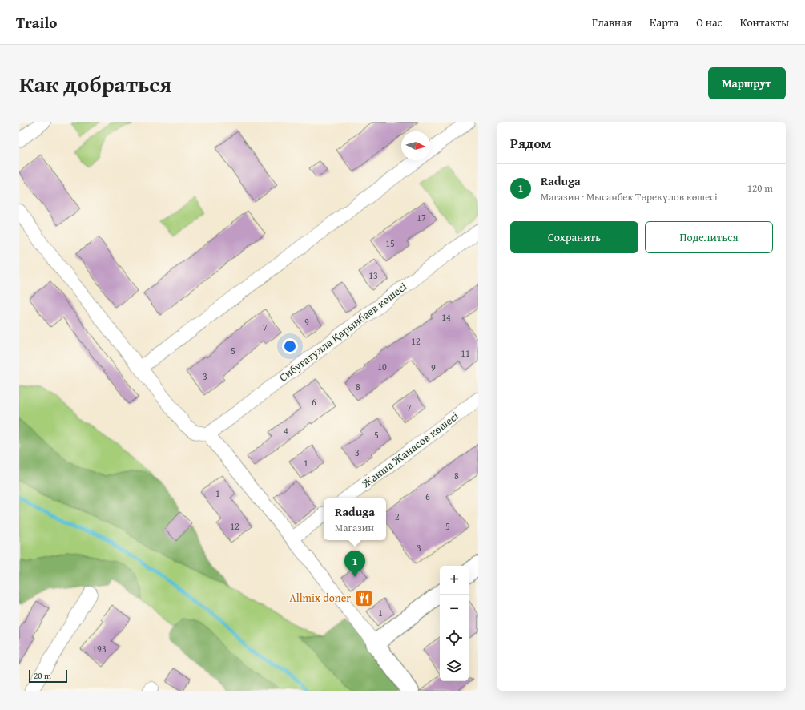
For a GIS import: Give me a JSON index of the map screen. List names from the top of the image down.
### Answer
{
  "streets": {
    "street": ["Сибуғатулла Қарынбаев көшесі", "Жанша Жанасов көшесі"]
  },
  "places": {
    "restaurant": ["Allmix doner"]
  },
  "house_numbers": [
    "17",
    "15",
    "13",
    "14",
    "9",
    "7",
    "12",
    "5",
    "11",
    "10",
    "9",
    "3",
    "8",
    "6",
    "7",
    "4",
    "5",
    "3",
    "1",
    "8",
    "1",
    "6",
    "2",
    "12",
    "5",
    "3",
    "1",
    "193"
  ],
  "scale_bar": "20 m",
  "north": "right",
  "page": {
    "header": "Trailo",
    "nav": [
      "Главная",
      "Карта",
      "О нас",
      "Контакты"
    ],
    "title": "Как добраться",
    "buttons": [
      "Маршрут",
      ["Сохранить", "Поделиться"]
    ],
    "heading": "Рядом",
    "list": [
      {
        "mark": "1",
        "name": "Raduga",
        "note": "Магазин · Мысанбек Төреқұлов көшесі",
        "value": "120 m"
      }
    ],
    "popup": ["Raduga", "Магазин"],
    "pins": "1",
    "map_buttons": ["+", "−"],
    "scale": "20 m"
  }
}
